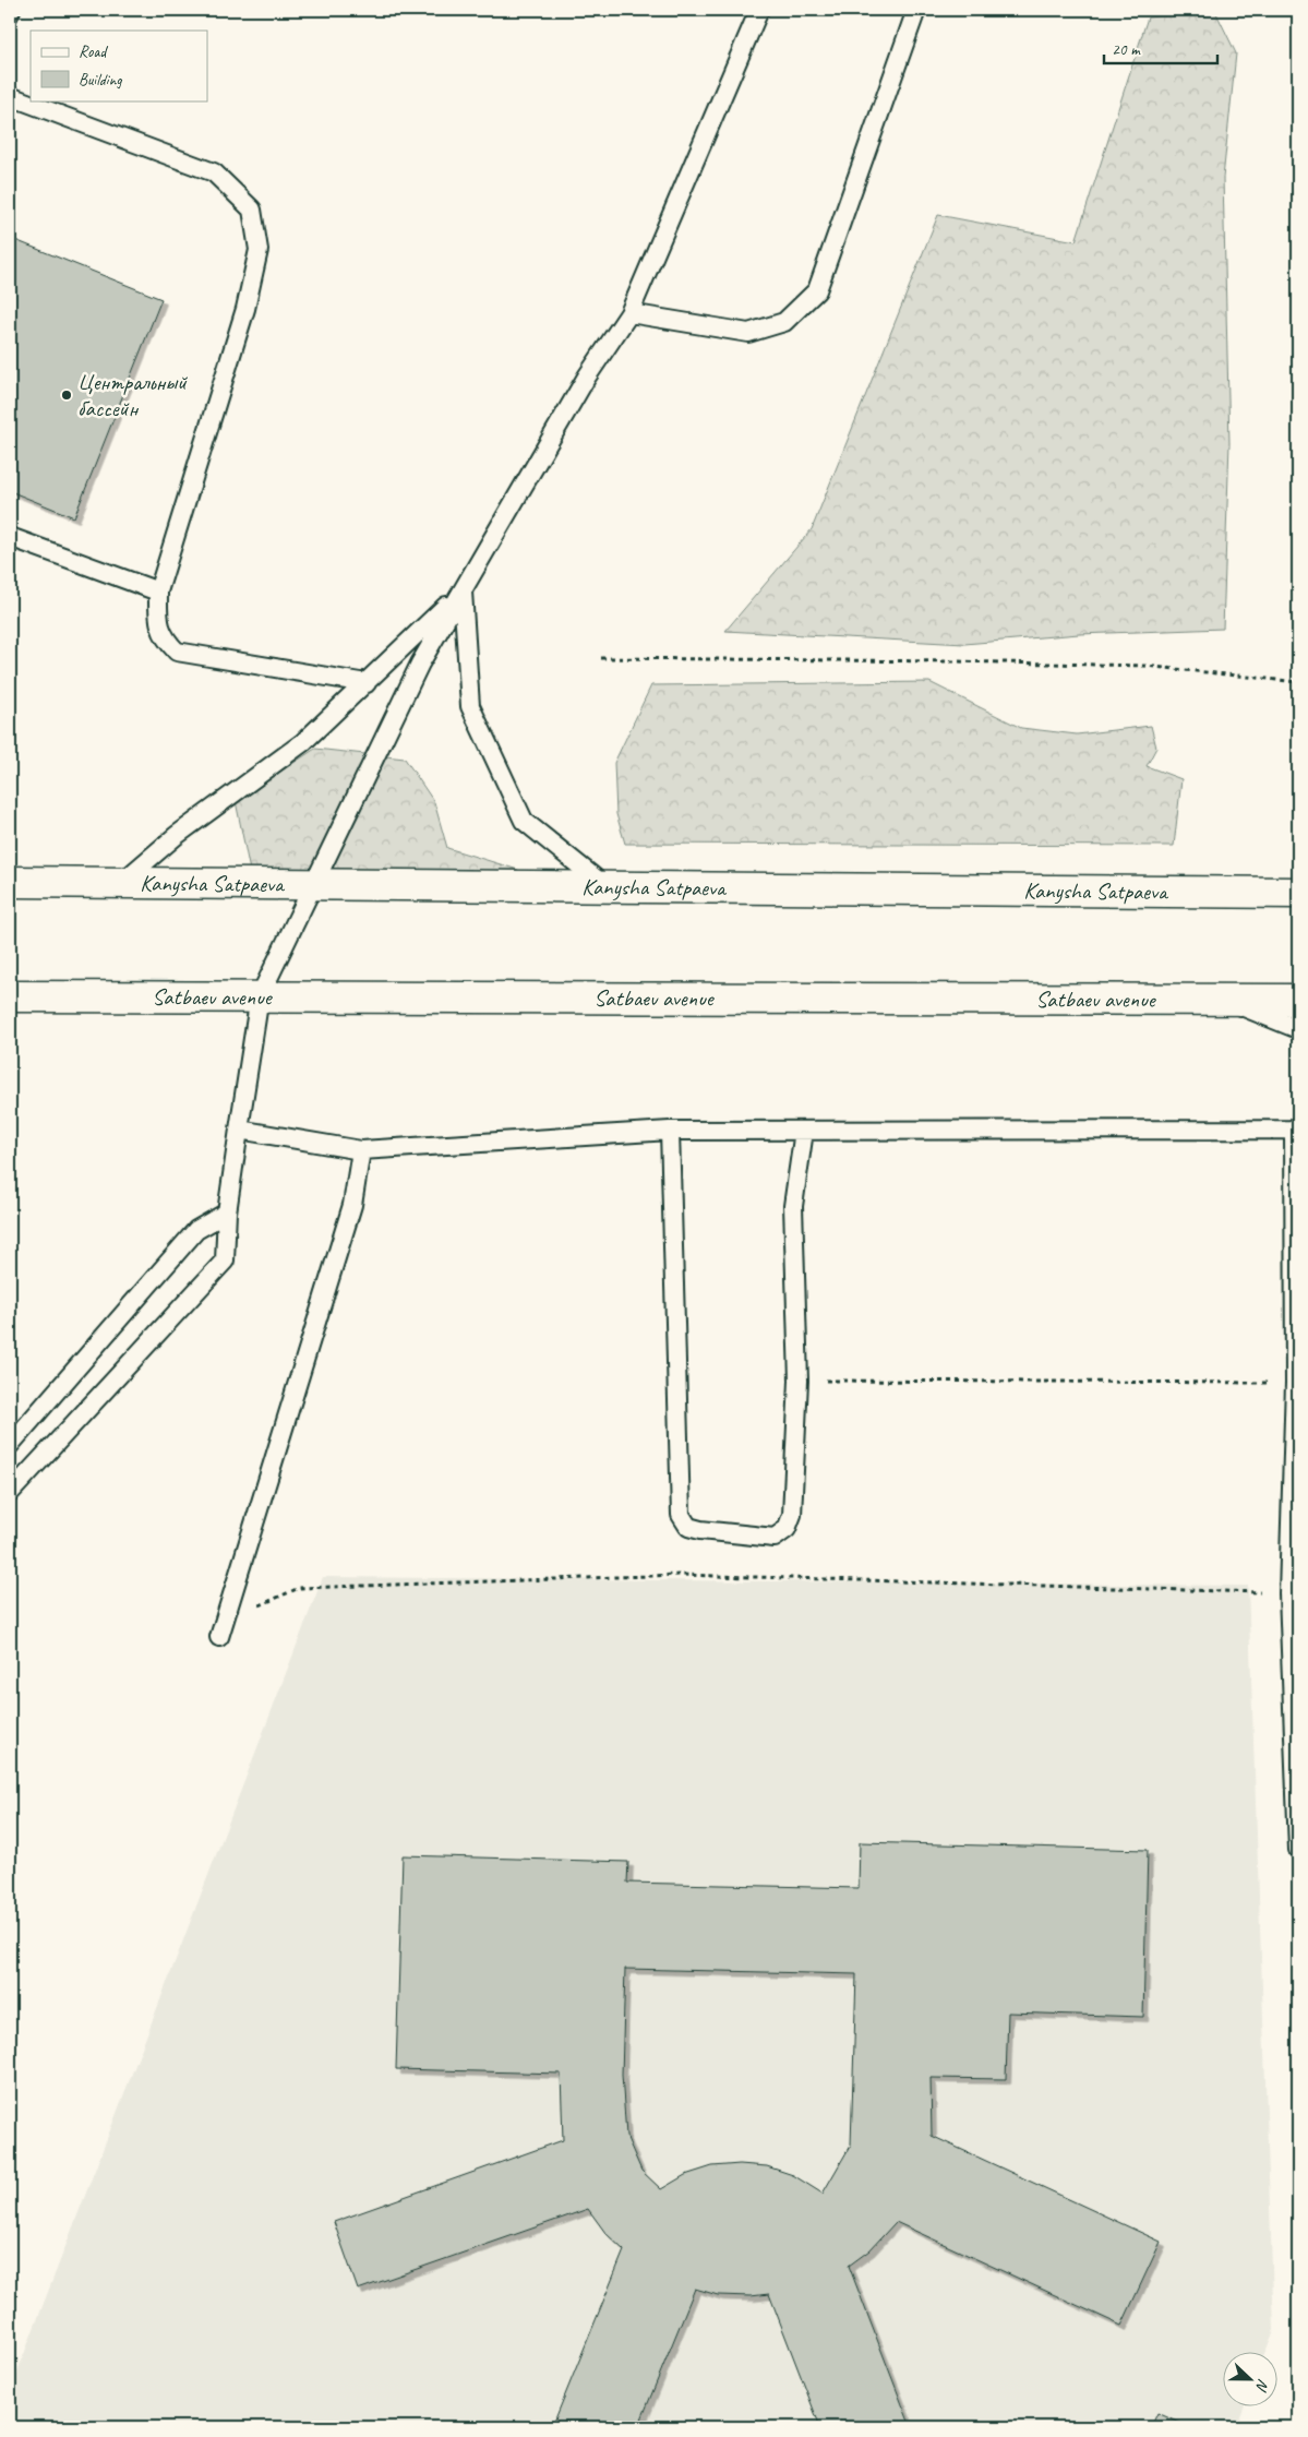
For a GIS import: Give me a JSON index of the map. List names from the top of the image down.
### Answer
{
  "streets": {
    "main road": ["Kanysha Satpaeva", "Satbaev avenue"]
  },
  "places": ["Центральный бассейн"],
  "legend": ["Road", "Building"],
  "scale_bar": "20 m",
  "north": "right"
}
